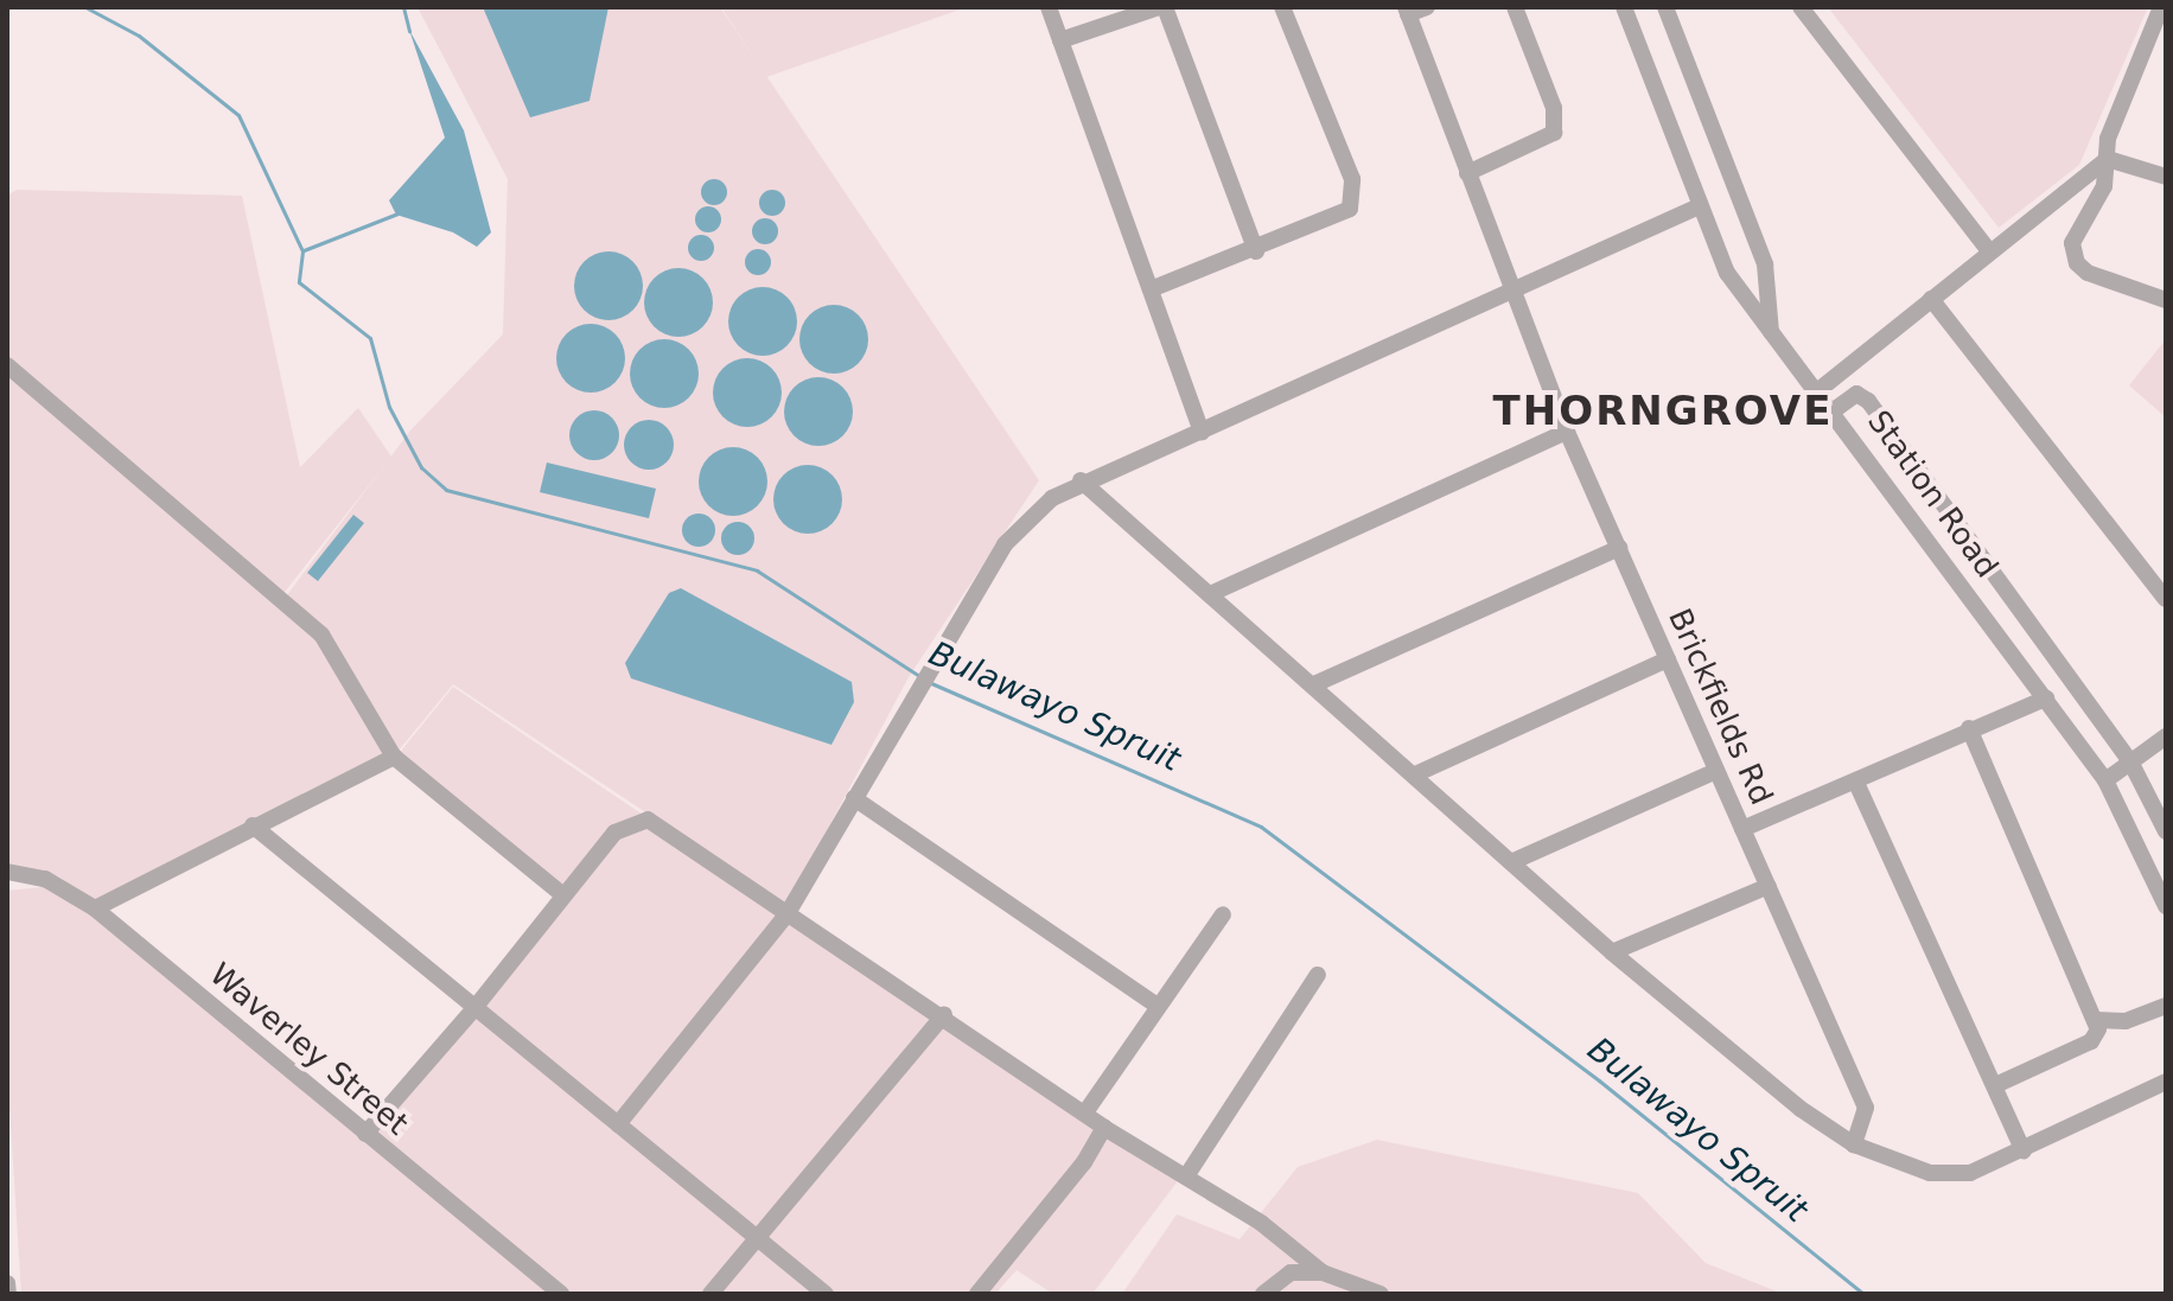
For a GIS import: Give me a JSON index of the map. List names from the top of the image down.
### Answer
{
  "streets": {
    "street": ["Station Road", "Brickfields Rd", "Waverley Street"]
  },
  "districts": ["THORNGROVE"],
  "water": ["Bulawayo Spruit"]
}
